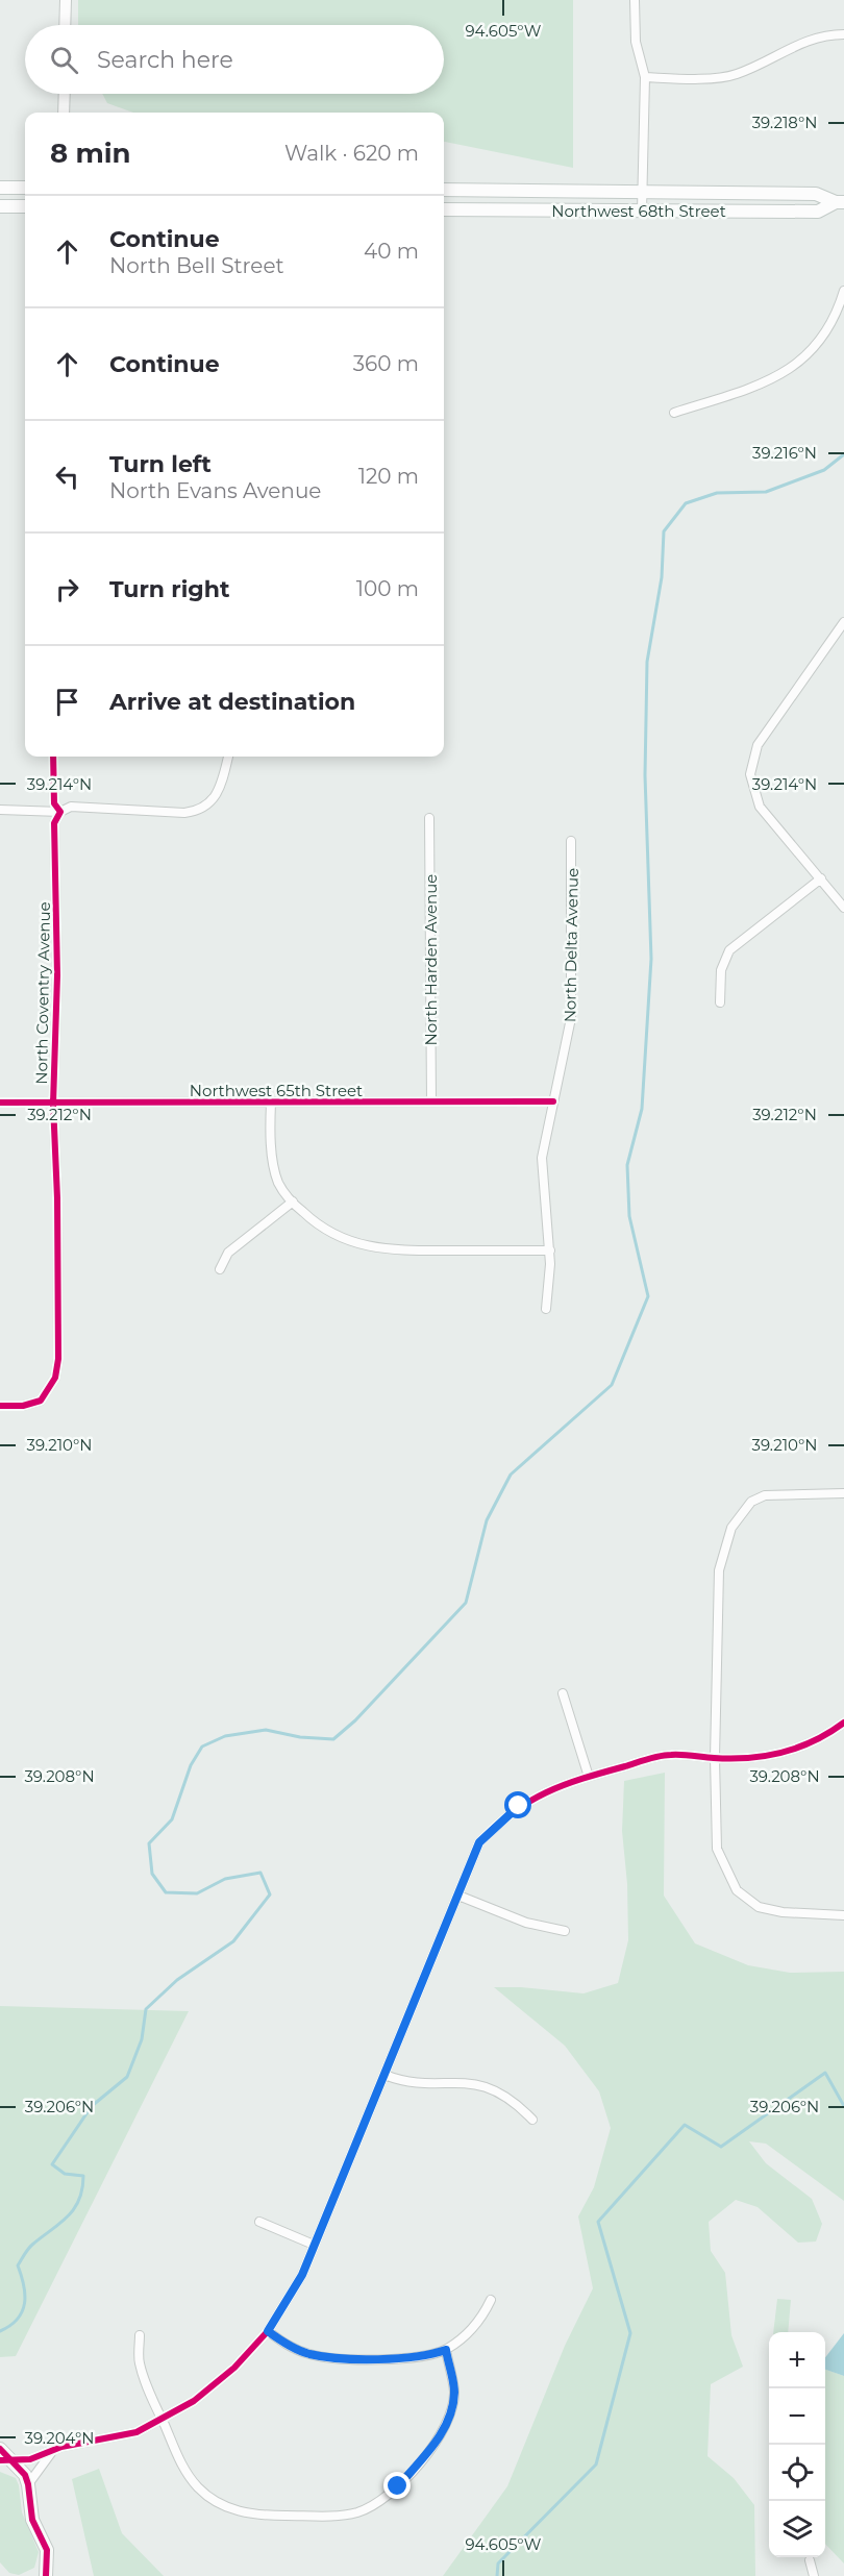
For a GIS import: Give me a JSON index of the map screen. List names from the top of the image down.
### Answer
{
  "streets": {
    "main road": ["Northwest 68th Street"],
    "street": [
      "North Delta Avenue",
      "North Harden Avenue",
      "North Coventry Avenue",
      "Northwest 65th Street"
    ]
  },
  "crossings": [
    ["North Delta Avenue", "Northwest 65th Street"],
    ["North Harden Avenue", "Northwest 65th Street"],
    ["North Coventry Avenue", "Northwest 65th Street"]
  ],
  "page": {
    "search": "Search here",
    "heading": ["8 min", "Walk · 620 m"],
    "list": [
      ["Continue", "North Bell Street", "40 m"],
      ["Continue", "360 m"],
      ["Turn left", "North Evans Avenue", "120 m"],
      ["Turn right", "100 m"],
      "Arrive at destination"
    ],
    "map_buttons": ["+", "−"]
  },
  "coordinates": [
    "94.605°W",
    "39.218°N",
    "39.216°N",
    "39.214°N",
    "39.212°N",
    "39.210°N",
    "39.208°N",
    "39.206°N",
    "39.204°N"
  ]
}
